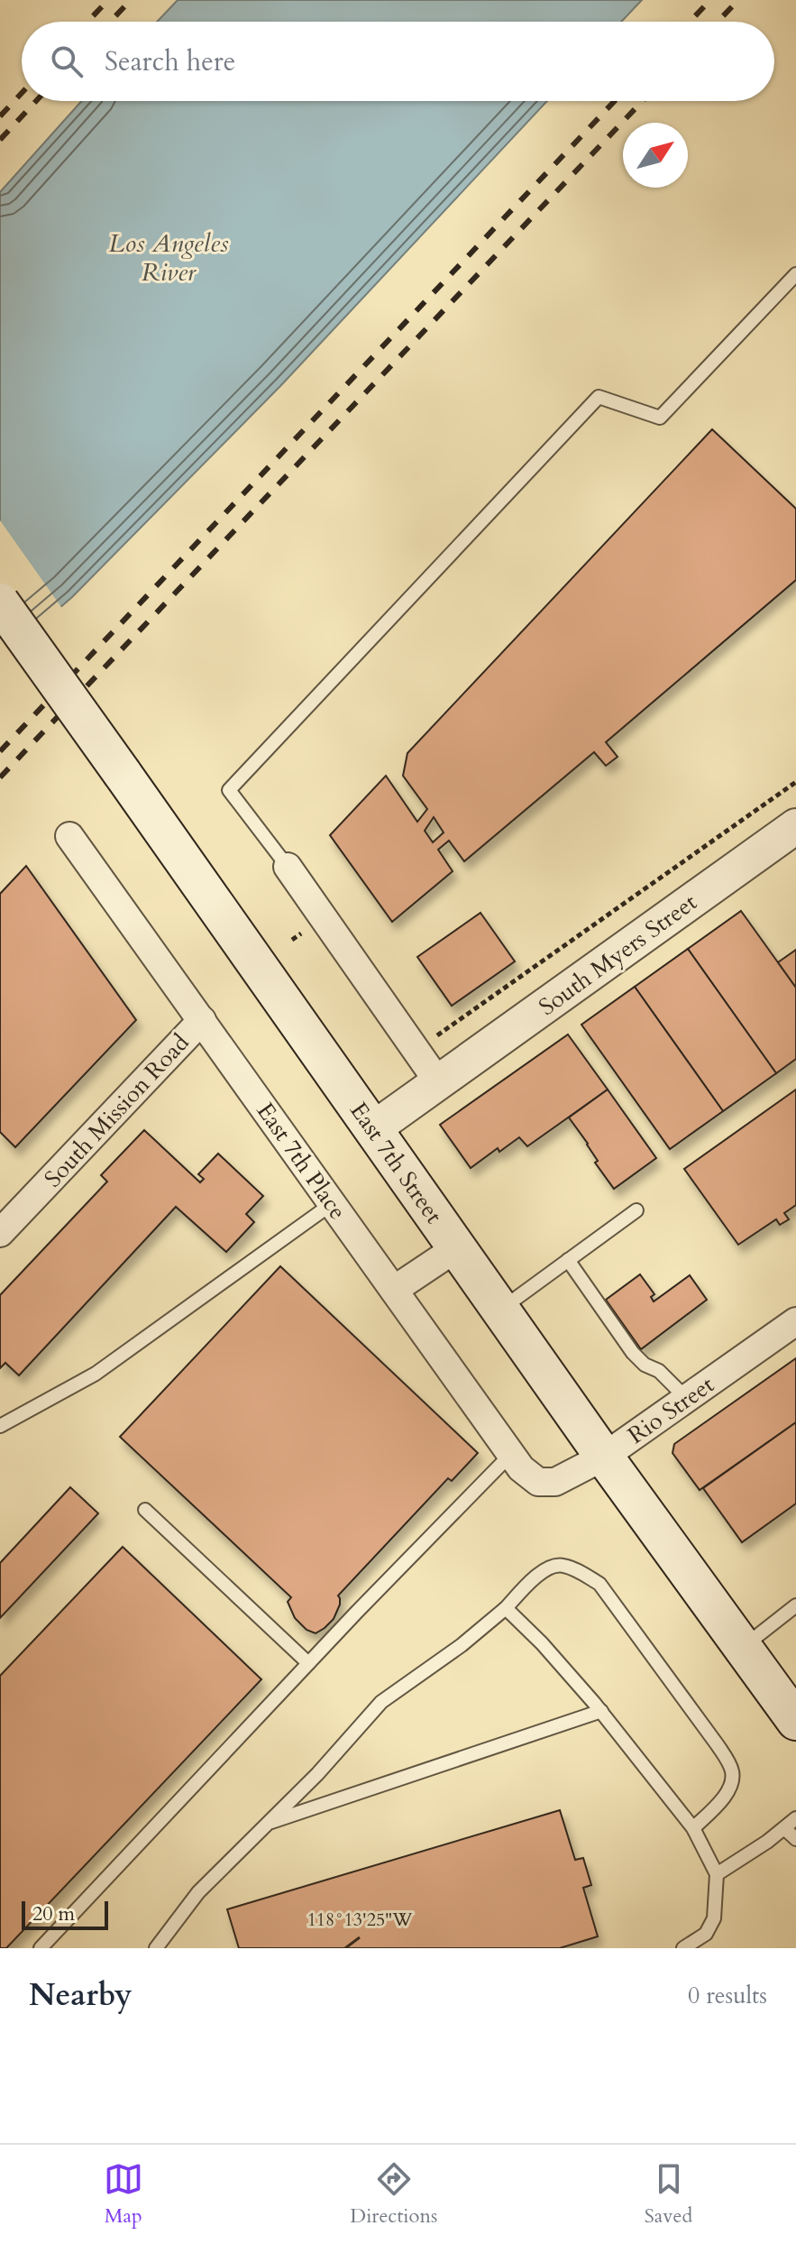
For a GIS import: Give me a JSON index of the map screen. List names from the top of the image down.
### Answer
{
  "streets": {
    "main road": ["East 7th Street"],
    "street": [
      "South Myers Street",
      "South Mission Road",
      "East 7th Place",
      "Rio Street"
    ]
  },
  "crossings": [
    ["South Myers Street", "East 7th Street"],
    ["South Mission Road", "East 7th Place"],
    ["East 7th Place", "Rio Street"],
    ["East 7th Street", "Rio Street"]
  ],
  "water": ["Los Angeles River"],
  "scale_bar": "20 m",
  "north": "top right",
  "page": {
    "search": "Search here",
    "scale": "20 m",
    "heading": ["Nearby", "0 results"],
    "nav": ["Map", "Directions", "Saved"]
  },
  "coordinates": ["118°13'25\"W"]
}
